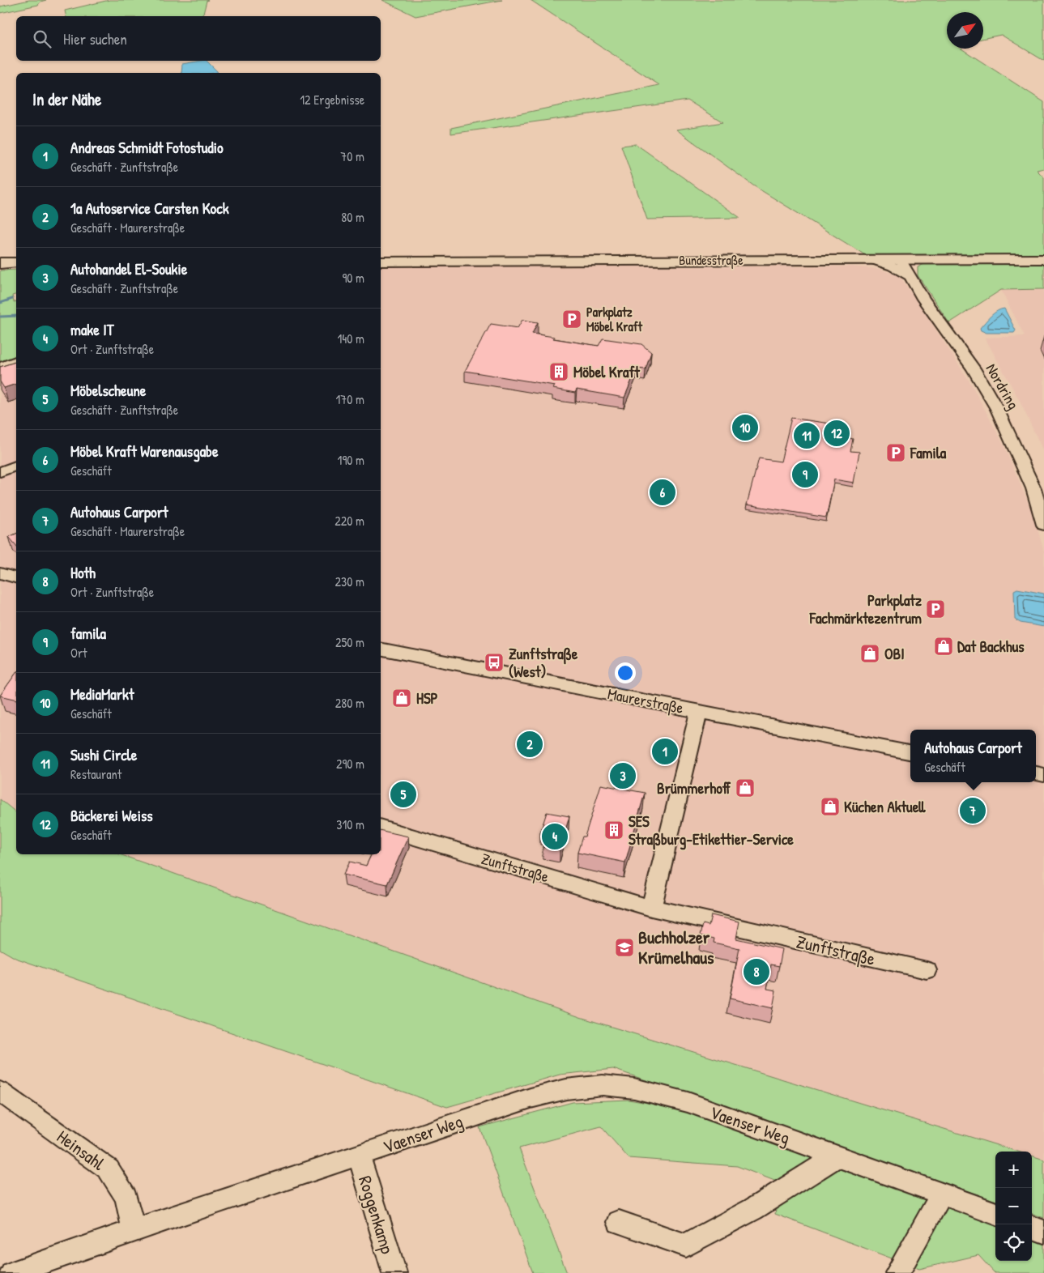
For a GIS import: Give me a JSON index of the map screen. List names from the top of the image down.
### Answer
{
  "streets": {
    "main road": ["Bundesstraße"],
    "street": [
      "Nordring",
      "Maurerstraße",
      "Zunftstraße",
      "Vaenser Weg",
      "Heinsahl",
      "Roggenkamp"
    ]
  },
  "crossings": [
    ["Bundesstraße", "Nordring"],
    ["Vaenser Weg", "Heinsahl"],
    ["Vaenser Weg", "Roggenkamp"]
  ],
  "places": {
    "parking": ["Parkplatz Möbel Kraft", "Famila", "Parkplatz Fachmärktezentrum"],
    "building": ["Möbel Kraft", "SES Straßburg-Etikettier-Service"],
    "shop": [
      "Dat Backhus",
      "OBI",
      "HSP",
      "Brümmerhoff",
      "Küchen Aktuell"
    ],
    "bus stop": ["Zunftstraße (West)"],
    "school or university": ["Buchholzer Krümelhaus"]
  },
  "north": "top right",
  "page": {
    "search": "Hier suchen",
    "heading": ["In der Nähe", "12 Ergebnisse"],
    "list": [
      {
        "mark": "1",
        "name": "Andreas Schmidt Fotostudio",
        "note": "Geschäft · Zunftstraße",
        "value": "70 m"
      },
      {
        "mark": "2",
        "name": "1a Autoservice Carsten Kock",
        "note": "Geschäft · Maurerstraße",
        "value": "80 m"
      },
      {
        "mark": "3",
        "name": "Autohandel El-Soukie",
        "note": "Geschäft · Zunftstraße",
        "value": "90 m"
      },
      {
        "mark": "4",
        "name": "make IT",
        "note": "Ort · Zunftstraße",
        "value": "140 m"
      },
      {
        "mark": "5",
        "name": "Möbelscheune",
        "note": "Geschäft · Zunftstraße",
        "value": "170 m"
      },
      {
        "mark": "6",
        "name": "Möbel Kraft Warenausgabe",
        "note": "Geschäft",
        "value": "190 m"
      },
      {
        "mark": "7",
        "name": "Autohaus Carport",
        "note": "Geschäft · Maurerstraße",
        "value": "220 m"
      },
      {
        "mark": "8",
        "name": "Hoth",
        "note": "Ort · Zunftstraße",
        "value": "230 m"
      },
      {
        "mark": "9",
        "name": "famila",
        "note": "Ort",
        "value": "250 m"
      },
      {
        "mark": "10",
        "name": "MediaMarkt",
        "note": "Geschäft",
        "value": "280 m"
      },
      {
        "mark": "11",
        "name": "Sushi Circle",
        "note": "Restaurant",
        "value": "290 m"
      },
      {
        "mark": "12",
        "name": "Bäckerei Weiss",
        "note": "Geschäft",
        "value": "310 m"
      }
    ],
    "pins": [
      "10",
      "12",
      "11",
      "9",
      "6",
      "2",
      "1",
      "3",
      "5",
      "7",
      "4",
      "8"
    ],
    "popup": ["Autohaus Carport", "Geschäft"],
    "map_buttons": ["+", "−"]
  }
}
